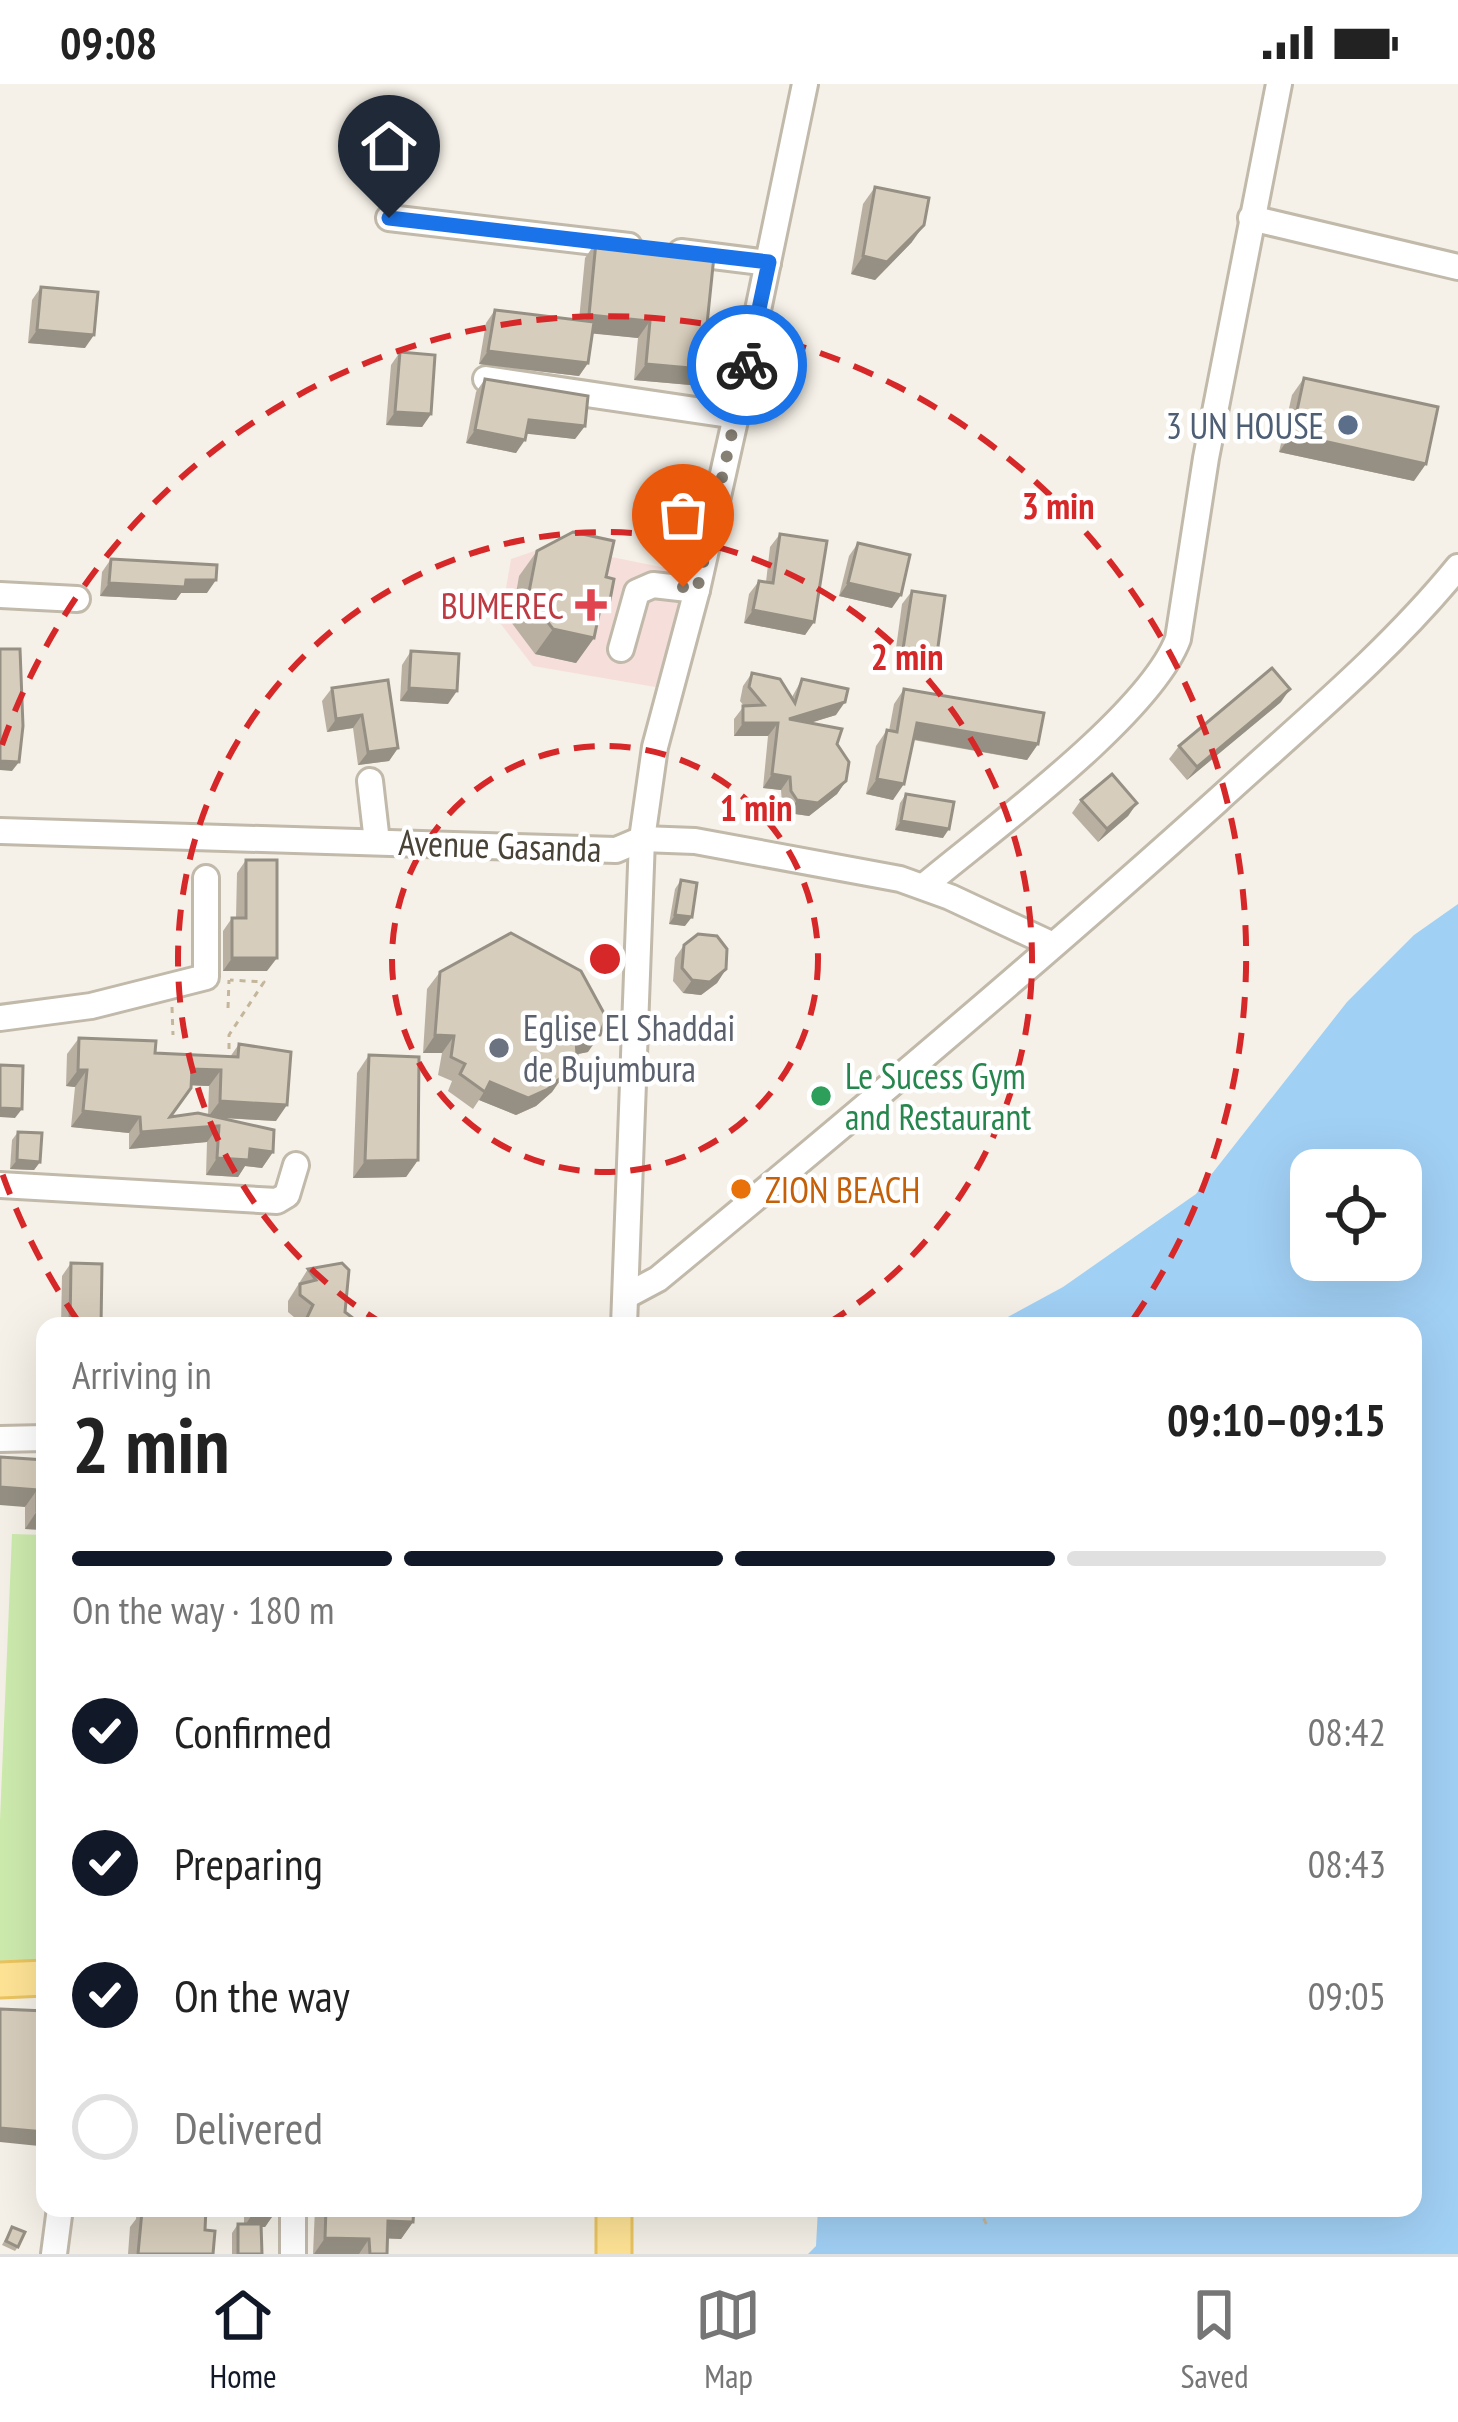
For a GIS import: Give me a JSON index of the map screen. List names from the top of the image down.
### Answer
{
  "streets": {
    "street": ["Avenue Gasanda"]
  },
  "places": {
    "other": [
      "3 UN HOUSE",
      "Eglise El Shaddai de Bujumbura",
      "Le Sucess Gym and Restaurant",
      "ZION BEACH"
    ],
    "health": ["BUMEREC"]
  },
  "page": {
    "status": "09:08",
    "heading": ["2 min", "Arriving in", "09:10–09:15"],
    "bar": "On the way · 180 m",
    "list": [
      ["Confirmed", "08:42"],
      ["Preparing", "08:43"],
      ["On the way", "09:05"],
      "Delivered"
    ],
    "tabs": ["Home", "Map", "Saved"]
  },
  "rings": ["3 min", "2 min", "1 min"]
}
